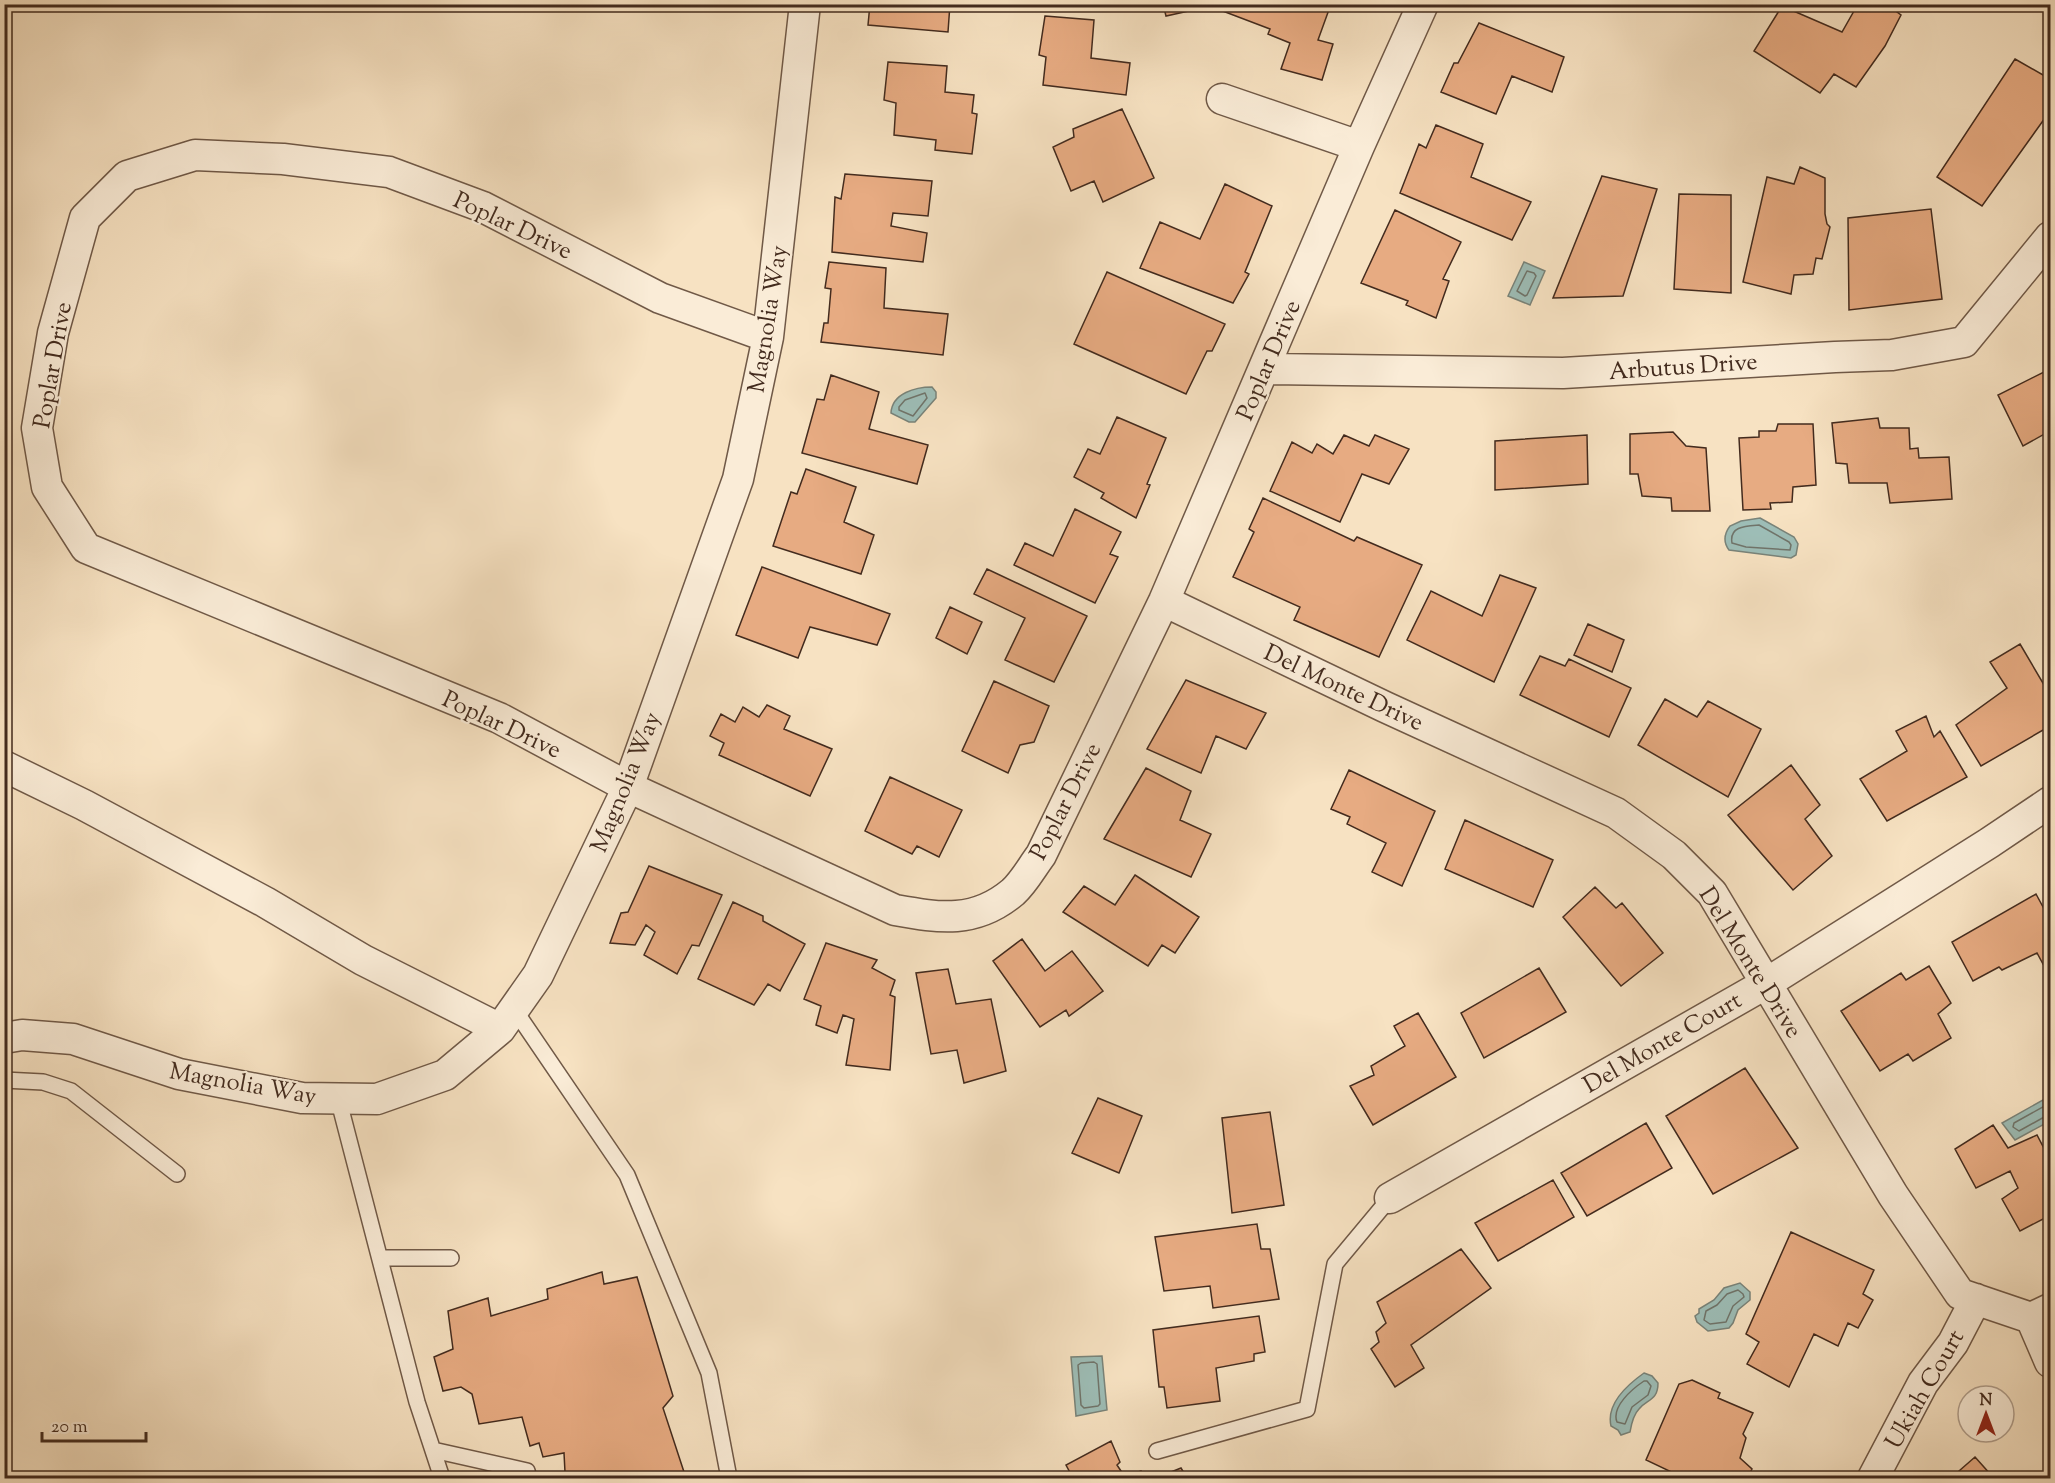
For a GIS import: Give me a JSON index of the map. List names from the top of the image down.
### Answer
{
  "streets": {
    "street": [
      "Poplar Drive",
      "Magnolia Way",
      "Arbutus Drive",
      "Del Monte Drive",
      "Del Monte Court",
      "Ukiah Court"
    ]
  },
  "crossings": [
    ["Poplar Drive", "Magnolia Way"],
    ["Poplar Drive", "Arbutus Drive"],
    ["Poplar Drive", "Del Monte Drive"],
    ["Del Monte Drive", "Del Monte Court"],
    ["Del Monte Drive", "Ukiah Court"]
  ],
  "scale_bar": "20 m",
  "north": "top"
}
